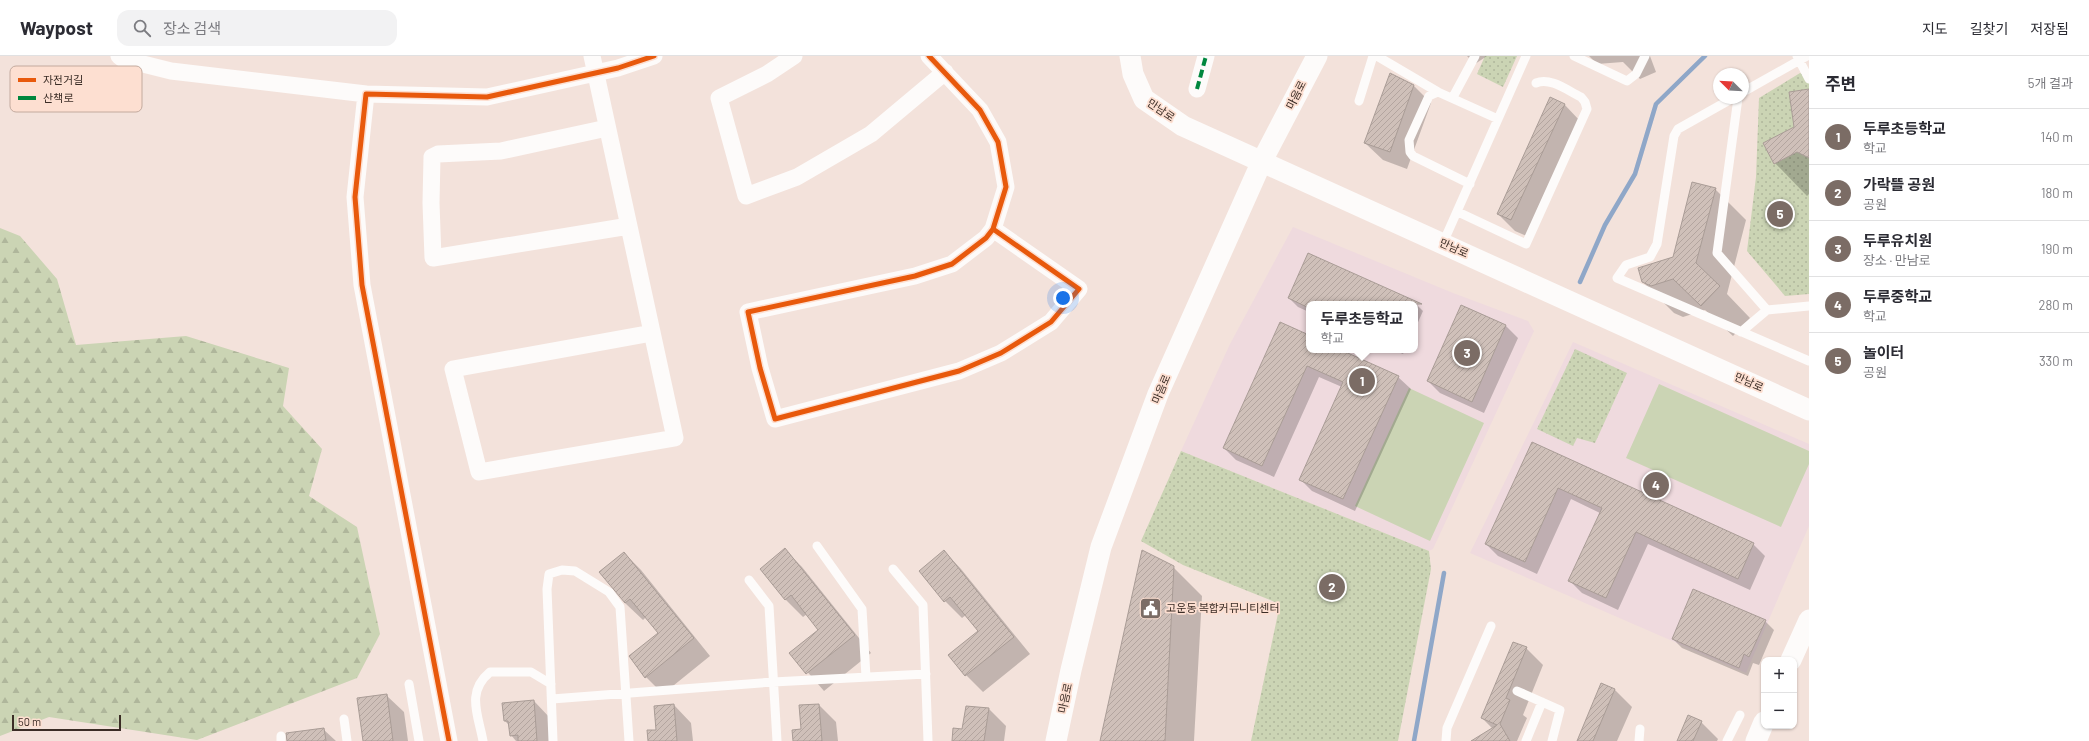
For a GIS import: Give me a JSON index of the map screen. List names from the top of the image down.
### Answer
{
  "streets": {
    "street": ["마음로", "만남로"]
  },
  "crossings": [
    ["마음로", "만남로"]
  ],
  "places": {
    "public building": ["고운동 복합커뮤니티센터"]
  },
  "legend": ["자전거길", "산책로"],
  "scale_bar": "50 m",
  "north": "top left",
  "page": {
    "header": "Waypost",
    "search": "장소 검색",
    "nav": ["지도", "길찾기", "저장됨"],
    "heading": ["주변", "5개 결과"],
    "list": [
      {
        "mark": "1",
        "name": "두루초등학교",
        "note": "학교",
        "value": "140 m"
      },
      {
        "mark": "2",
        "name": "가락뜰 공원",
        "note": "공원",
        "value": "180 m"
      },
      {
        "mark": "3",
        "name": "두루유치원",
        "note": "장소 · 만남로",
        "value": "190 m"
      },
      {
        "mark": "4",
        "name": "두루중학교",
        "note": "학교",
        "value": "280 m"
      },
      {
        "mark": "5",
        "name": "놀이터",
        "note": "공원",
        "value": "330 m"
      }
    ],
    "pins": [
      "5",
      "3",
      "1",
      "4",
      "2"
    ],
    "popup": ["두루초등학교", "학교"],
    "map_buttons": ["+", "−"],
    "scale": "50 m"
  }
}
